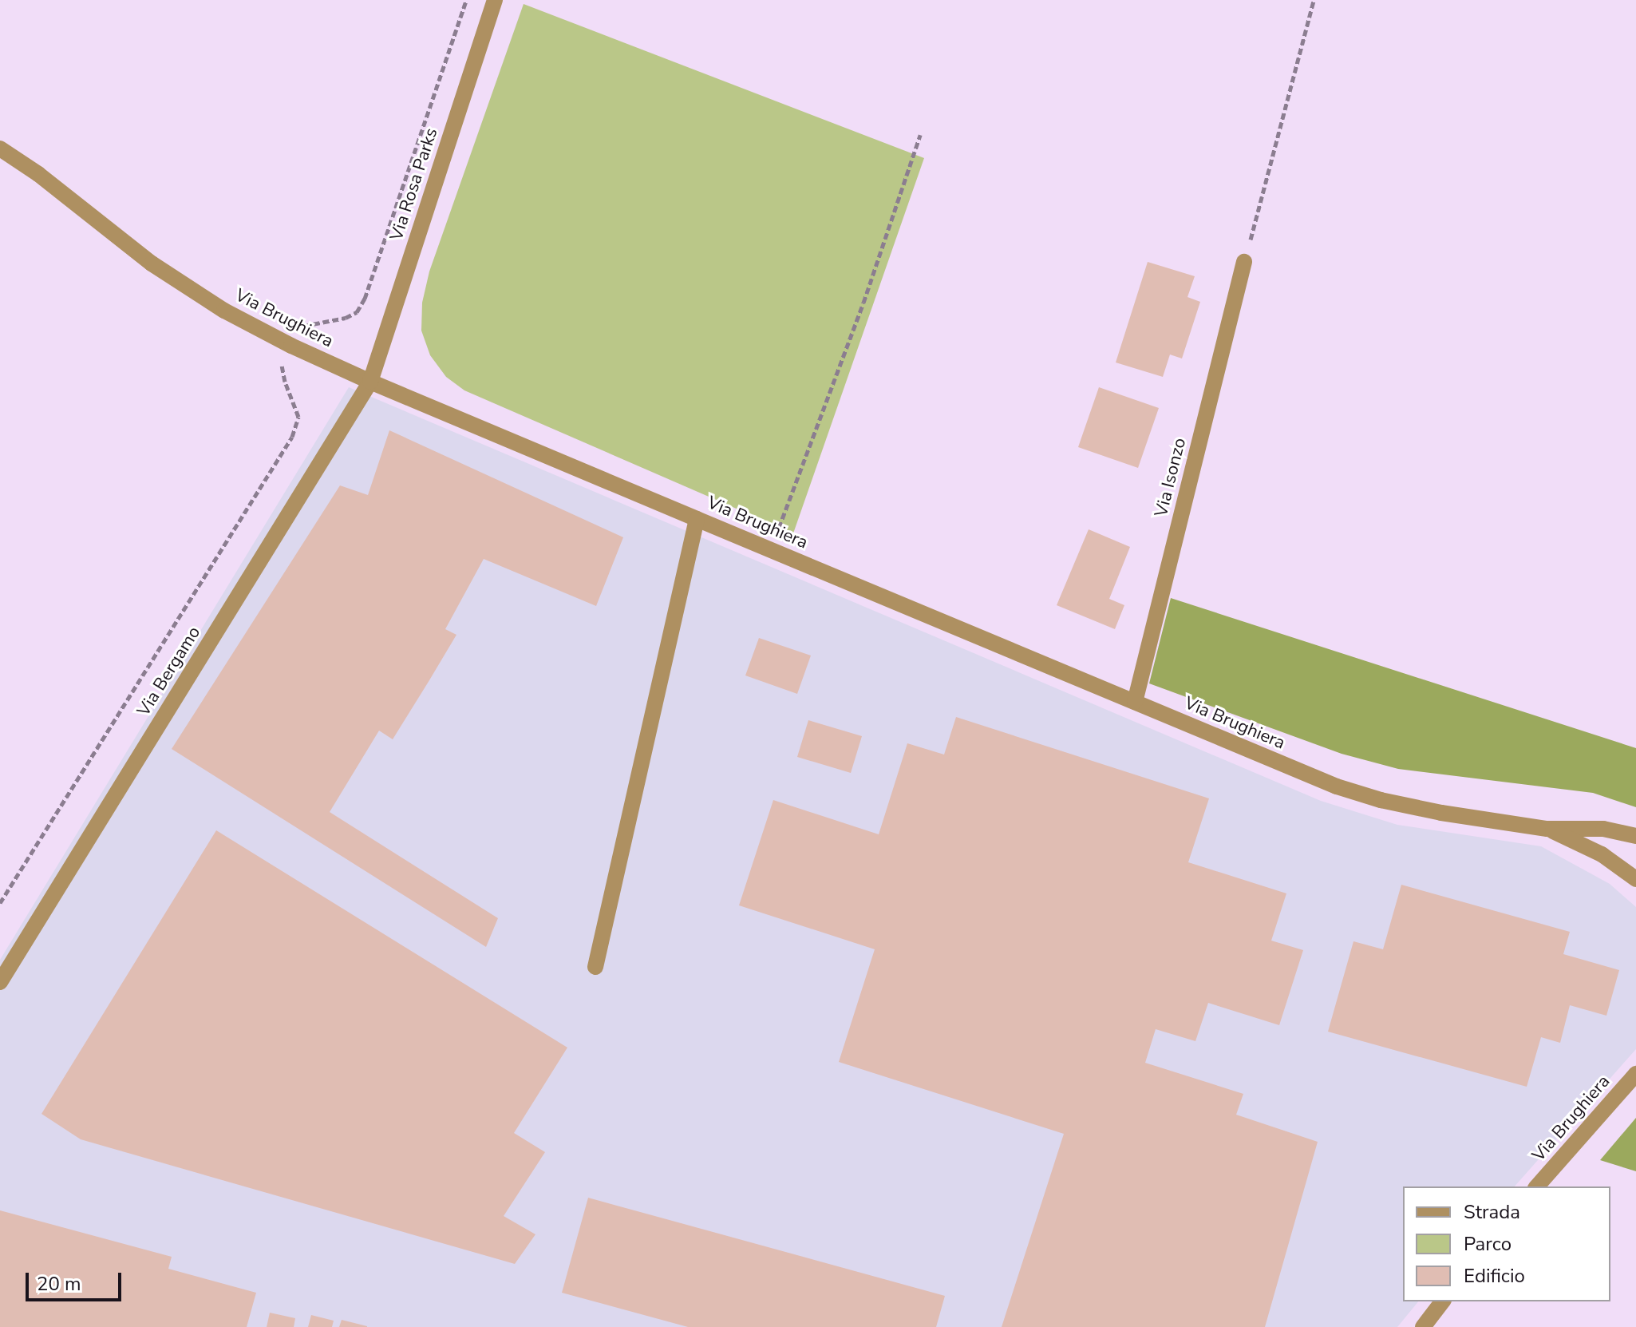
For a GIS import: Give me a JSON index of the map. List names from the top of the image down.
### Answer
{
  "streets": {
    "street": [
      "Via Rosa Parks",
      "Via Brughiera",
      "Via Isonzo",
      "Via Bergamo"
    ]
  },
  "crossings": [
    ["Via Rosa Parks", "Via Brughiera"],
    ["Via Rosa Parks", "Via Bergamo"],
    ["Via Brughiera", "Via Isonzo"],
    ["Via Brughiera", "Via Bergamo"]
  ],
  "legend": ["Strada", "Parco", "Edificio"],
  "scale_bar": "20 m"
}
